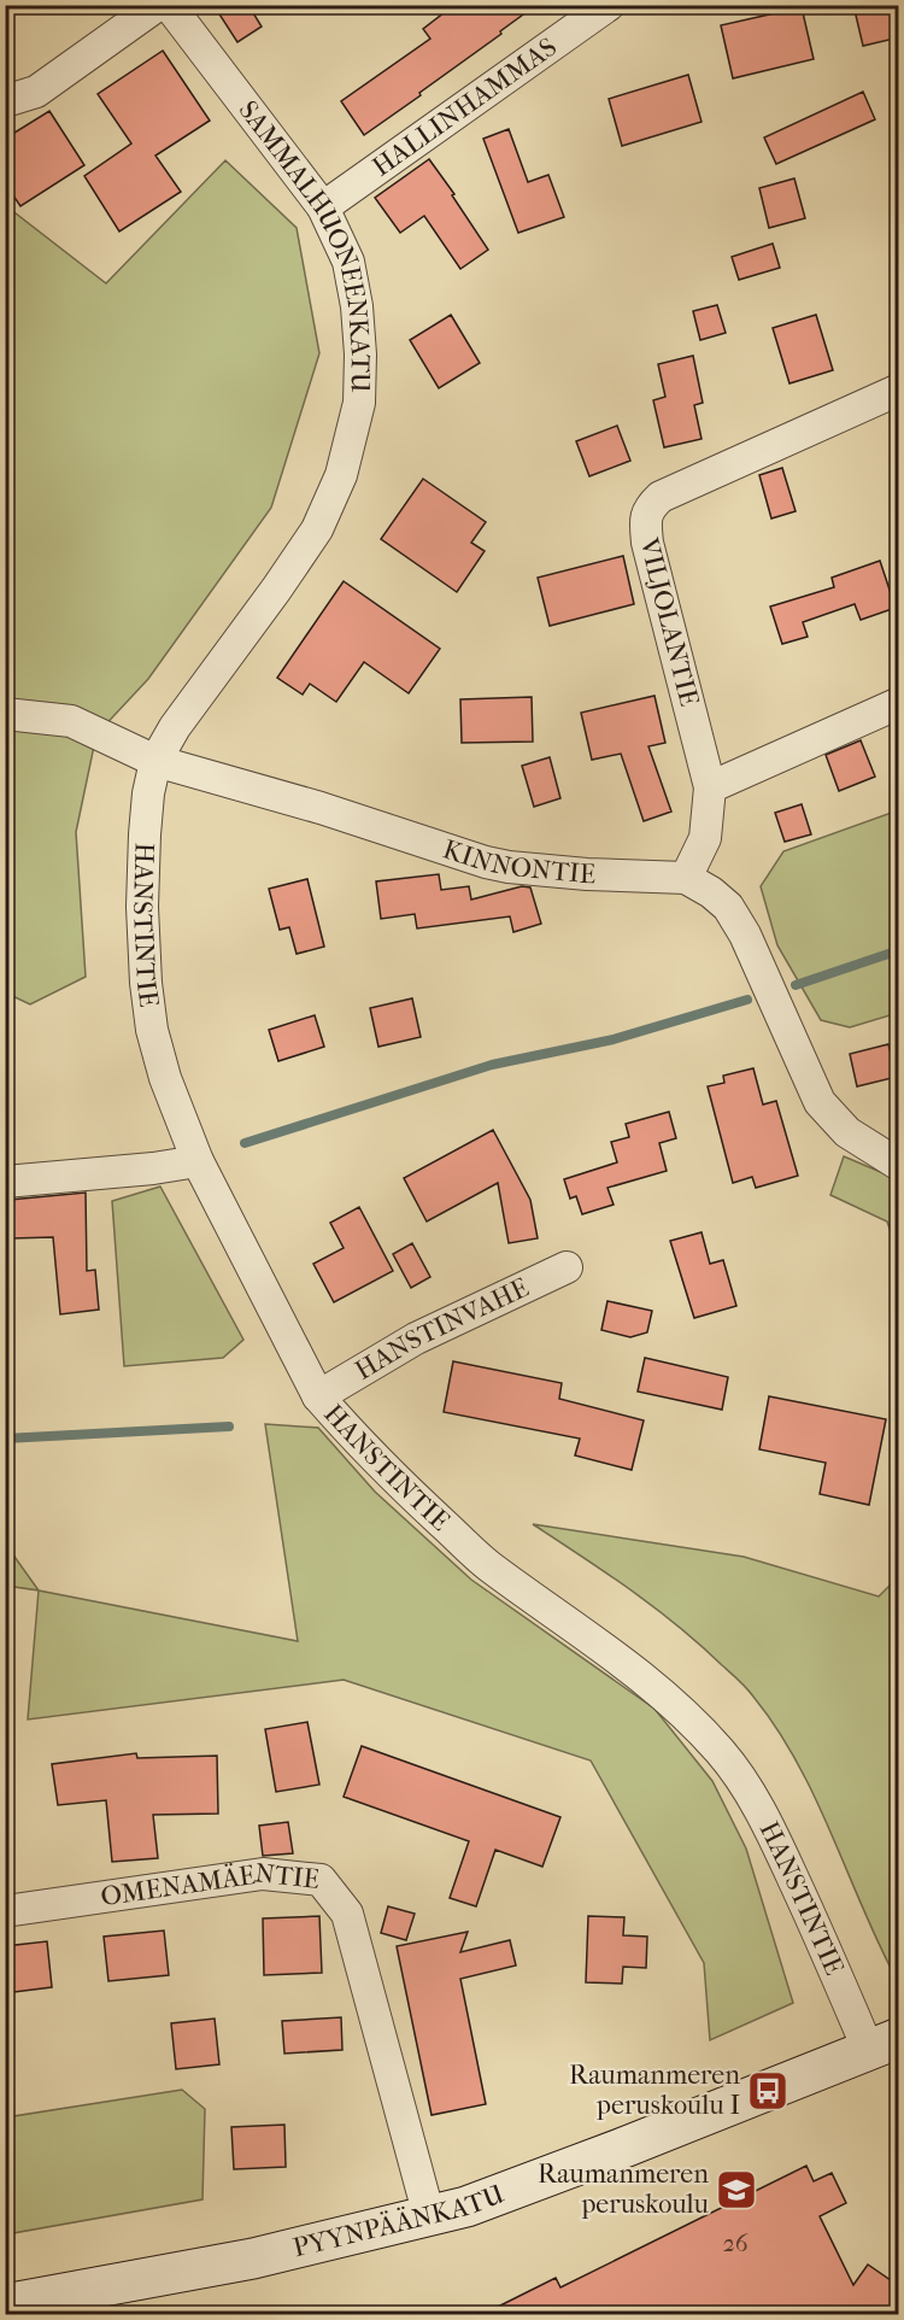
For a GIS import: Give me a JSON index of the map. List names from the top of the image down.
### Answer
{
  "streets": {
    "main road": ["PYYNPÄÄNKATU"],
    "street": [
      "HALLINHAMMAS",
      "SAMMALHUONEENKATU",
      "VILJOLANTIE",
      "KINNONTIE",
      "HANSTINTIE",
      "HANSTINVAHE",
      "OMENAMÄENTIE"
    ]
  },
  "crossings": [
    ["HALLINHAMMAS", "SAMMALHUONEENKATU"],
    ["SAMMALHUONEENKATU", "KINNONTIE"],
    ["SAMMALHUONEENKATU", "HANSTINTIE"],
    ["VILJOLANTIE", "KINNONTIE"],
    ["KINNONTIE", "HANSTINTIE"],
    ["HANSTINTIE", "HANSTINVAHE"],
    ["HANSTINTIE", "PYYNPÄÄNKATU"],
    ["OMENAMÄENTIE", "PYYNPÄÄNKATU"]
  ],
  "places": {
    "bus stop": ["Raumanmeren peruskoulu I"],
    "school or university": ["Raumanmeren peruskoulu"]
  },
  "house_numbers": ["26"]
}
